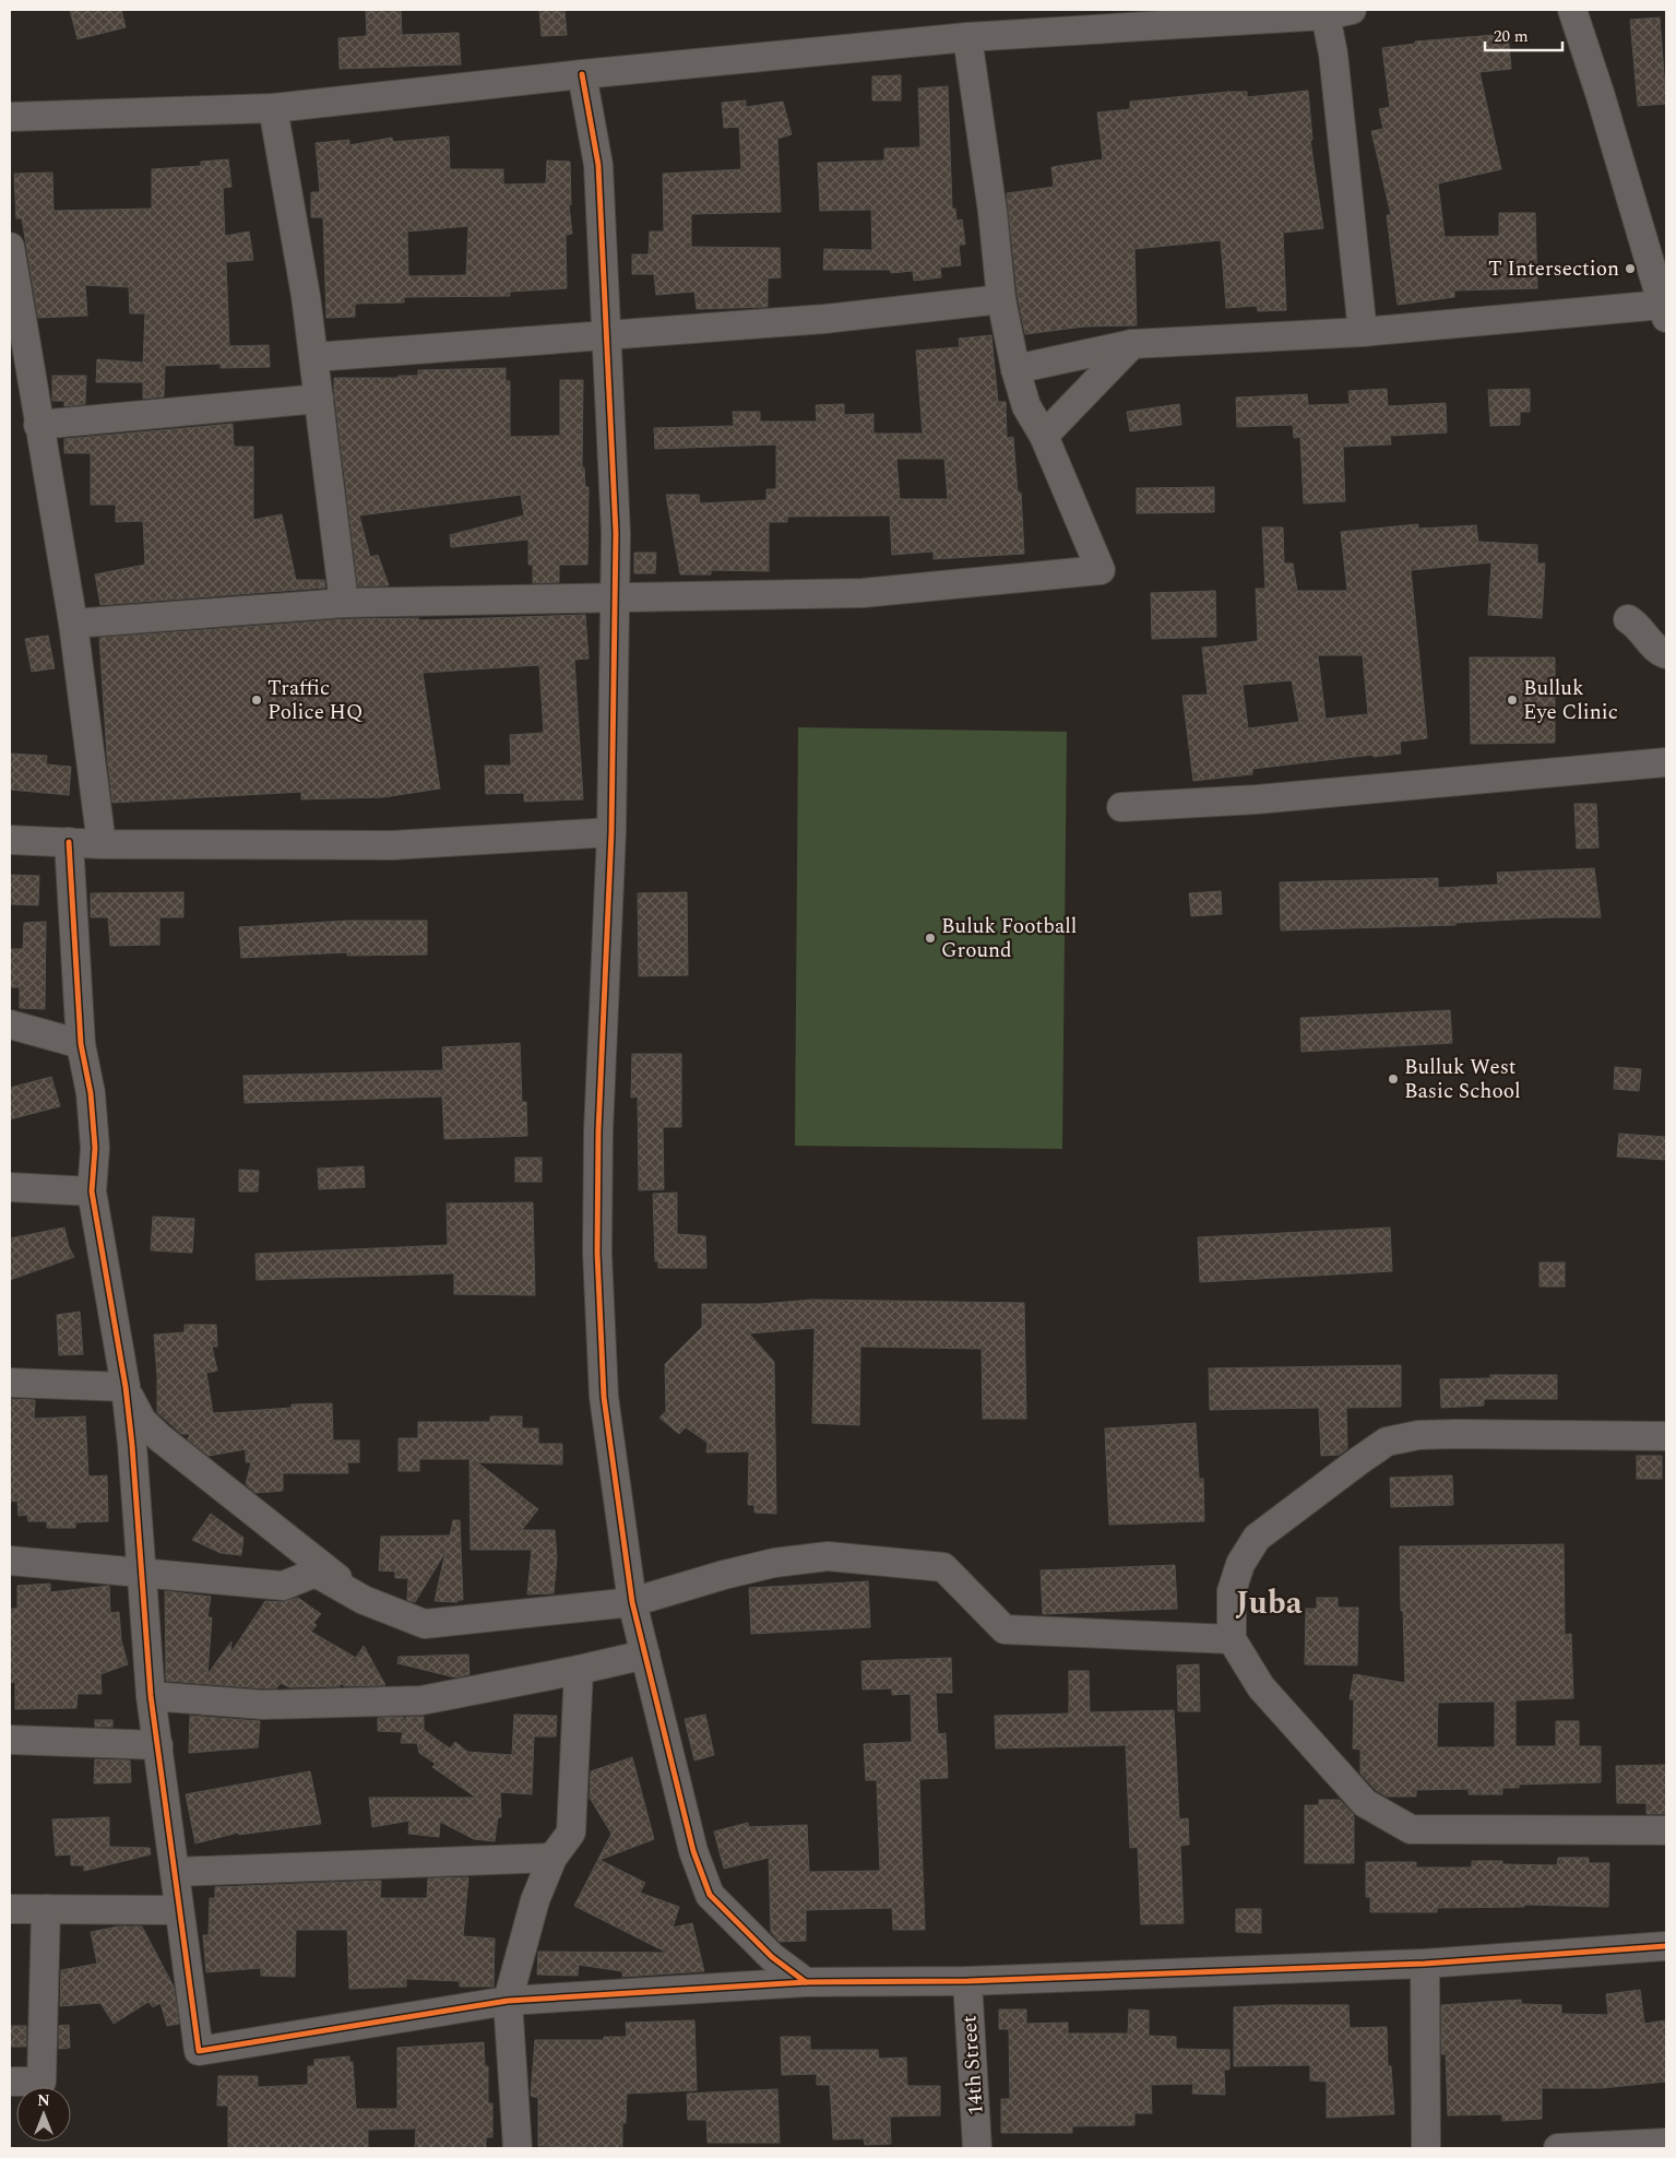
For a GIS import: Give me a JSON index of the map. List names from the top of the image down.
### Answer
{
  "streets": {
    "street": ["14th Street"]
  },
  "districts": ["Juba"],
  "places": [
    "T Intersection",
    "Traffic Police HQ",
    "Bulluk Eye Clinic",
    "Buluk Football Ground",
    "Bulluk West Basic School"
  ],
  "scale_bar": "20 m",
  "north": "top"
}
